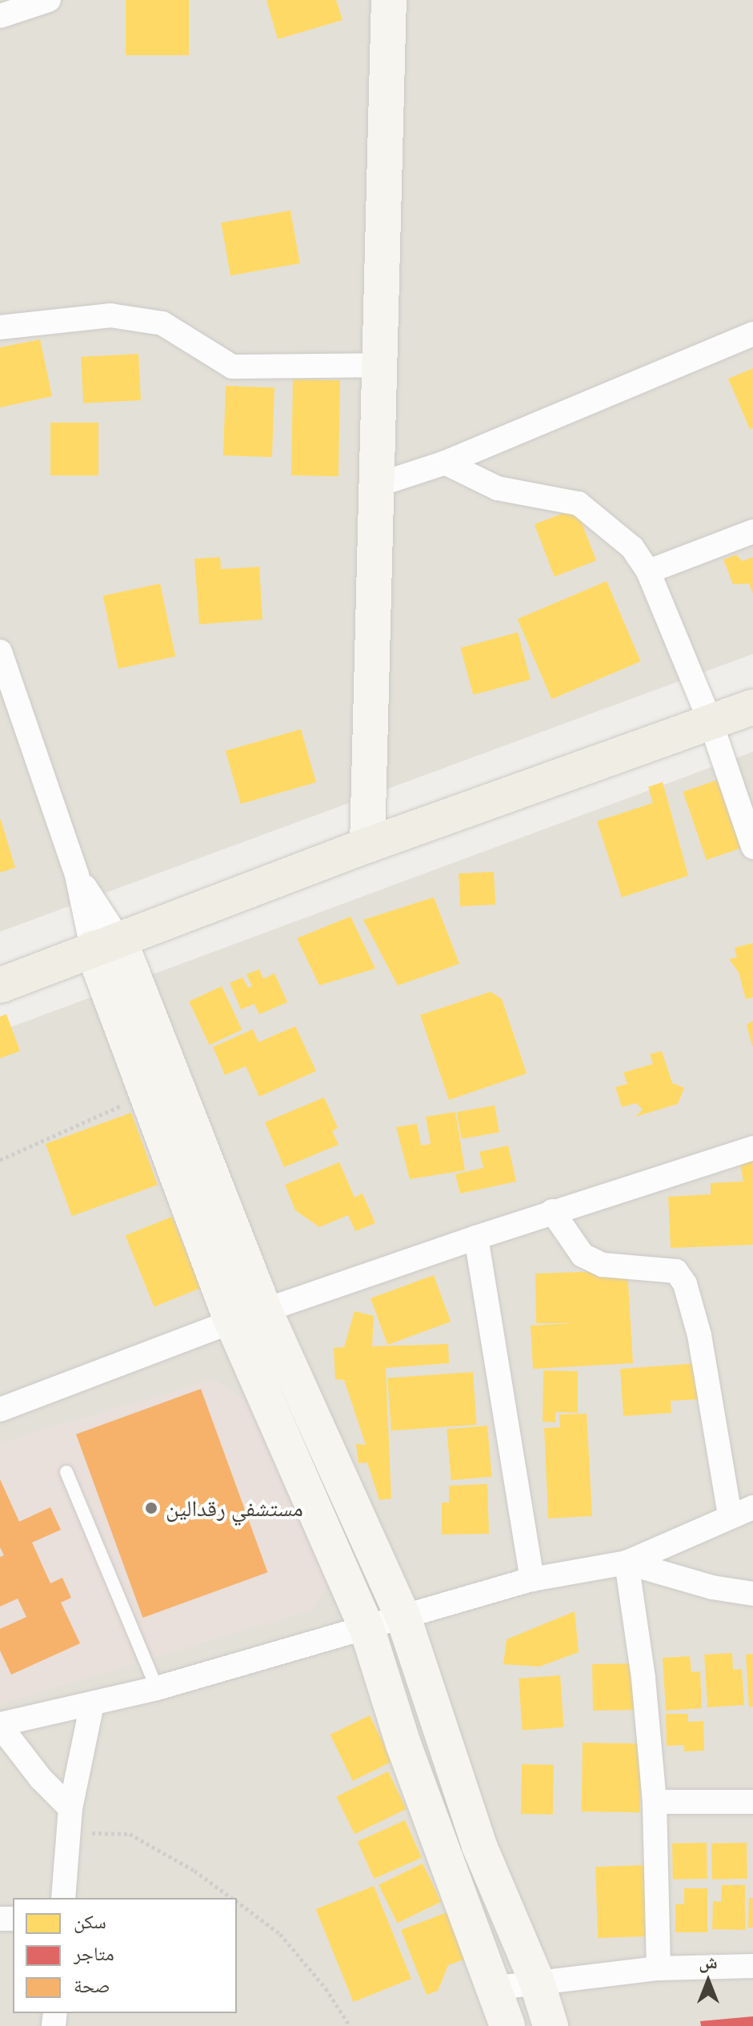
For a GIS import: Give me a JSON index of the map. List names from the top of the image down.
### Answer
{
  "places": ["مستشفي رقدالين"],
  "legend": ["سكن", "متاجر", "صحة"],
  "north": "top"
}
